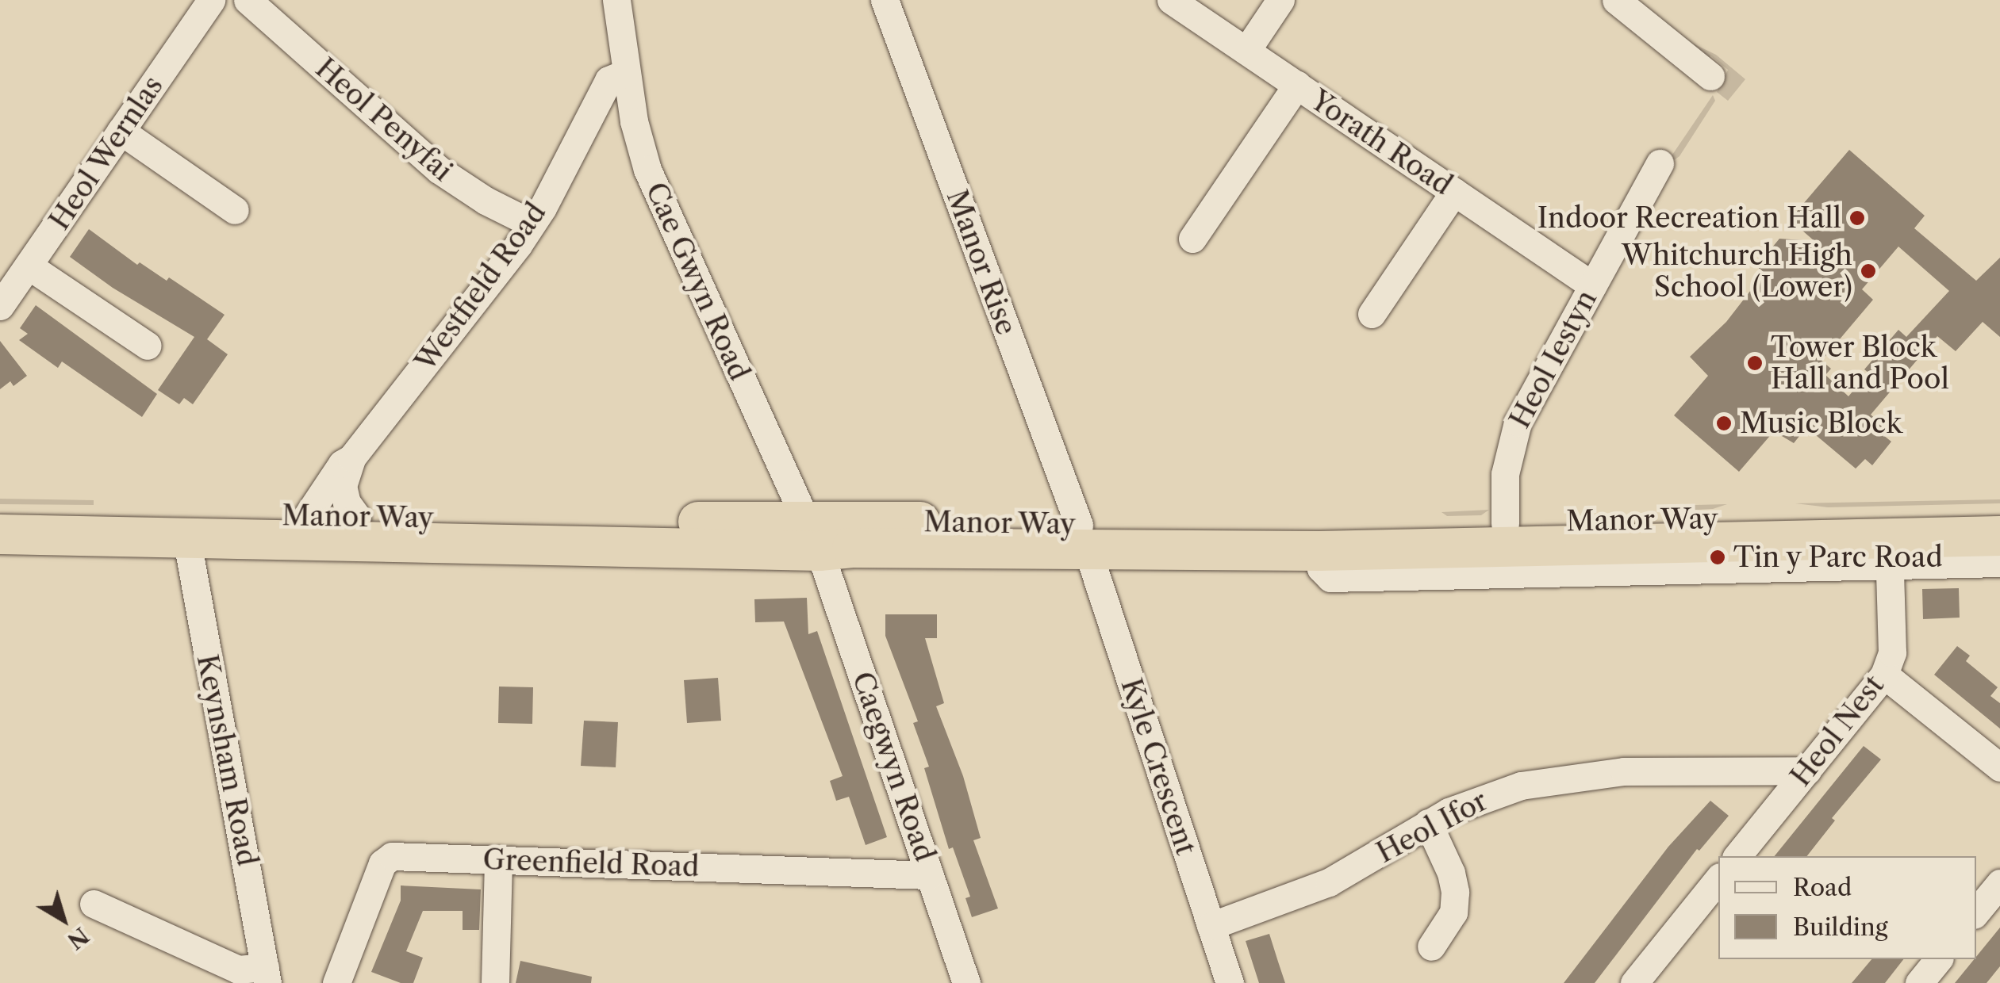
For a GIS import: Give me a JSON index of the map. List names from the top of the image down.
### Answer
{
  "streets": {
    "highway": ["Manor Way"],
    "street": [
      "Heol Penyfai",
      "Yorath Road",
      "Heol Wernlas",
      "Manor Rise",
      "Cae Gwyn Road",
      "Westfield Road",
      "Heol Iestyn",
      "Heol Nest",
      "Keynsham Road",
      "Caegwyn Road",
      "Kyle Crescent",
      "Heol Ifor",
      "Greenfield Road"
    ]
  },
  "crossings": [
    ["Heol Penyfai", "Westfield Road"],
    ["Yorath Road", "Heol Iestyn"],
    ["Manor Rise", "Manor Way"],
    ["Manor Rise", "Kyle Crescent"],
    ["Cae Gwyn Road", "Westfield Road"],
    ["Cae Gwyn Road", "Manor Way"],
    ["Cae Gwyn Road", "Caegwyn Road"],
    ["Westfield Road", "Manor Way"],
    ["Heol Iestyn", "Manor Way"],
    ["Manor Way", "Heol Nest"],
    ["Manor Way", "Keynsham Road"],
    ["Manor Way", "Caegwyn Road"],
    ["Manor Way", "Kyle Crescent"],
    ["Heol Nest", "Heol Ifor"],
    ["Caegwyn Road", "Greenfield Road"],
    ["Kyle Crescent", "Heol Ifor"]
  ],
  "places": [
    "Indoor Recreation Hall",
    "Whitchurch High School (Lower)",
    "Tower Block Hall and Pool",
    "Music Block",
    "Tin y Parc Road"
  ],
  "legend": ["Road", "Building"],
  "north": "bottom right"
}
